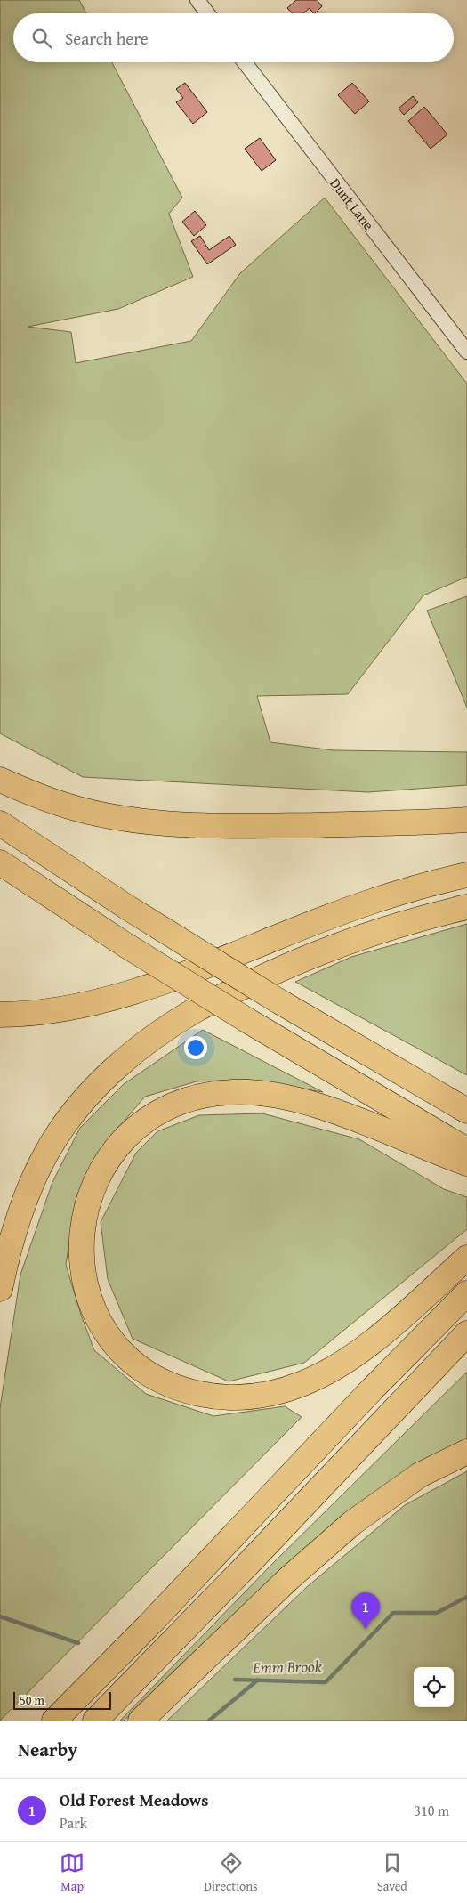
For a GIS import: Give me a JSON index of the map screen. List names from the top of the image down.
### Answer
{
  "streets": {
    "street": ["Dunt Lane"]
  },
  "water": ["Emm Brook"],
  "scale_bar": "50 m",
  "page": {
    "search": "Search here",
    "pins": "1",
    "scale": "50 m",
    "heading": "Nearby",
    "list": [
      {
        "mark": "1",
        "name": "Old Forest Meadows",
        "note": "Park",
        "value": "310 m"
      }
    ],
    "nav": ["Map", "Directions", "Saved"]
  }
}
